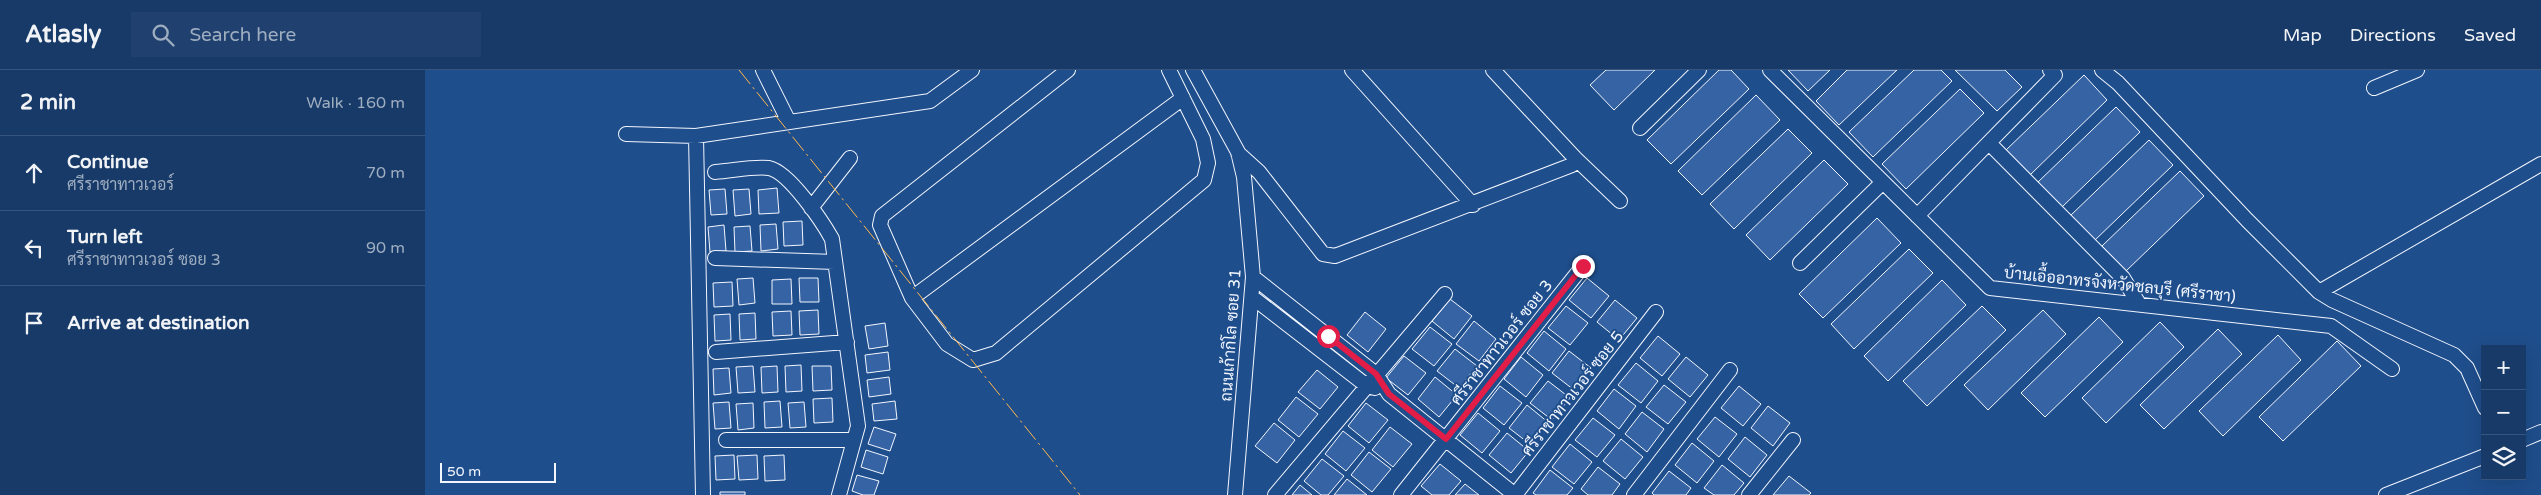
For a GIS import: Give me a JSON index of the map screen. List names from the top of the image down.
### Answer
{
  "streets": {
    "street": [
      "บ้านเอื้ออาทรจังหวัดชลบุรี (ศรีราชา)",
      "ถนนเก้ากิโล ซอย 31",
      "ศรีราชาทาวเวอร์ ซอย 3",
      "ศรีราชาทาวเวอร์ ซอย 5"
    ]
  },
  "scale_bar": "50 m",
  "page": {
    "header": "Atlasly",
    "search": "Search here",
    "nav": ["Map", "Directions", "Saved"],
    "heading": ["2 min", "Walk · 160 m"],
    "list": [
      ["Continue", "ศรีราชาทาวเวอร์", "70 m"],
      ["Turn left", "ศรีราชาทาวเวอร์ ซอย 3", "90 m"],
      "Arrive at destination"
    ],
    "map_buttons": ["+", "−"],
    "scale": "50 m"
  }
}
